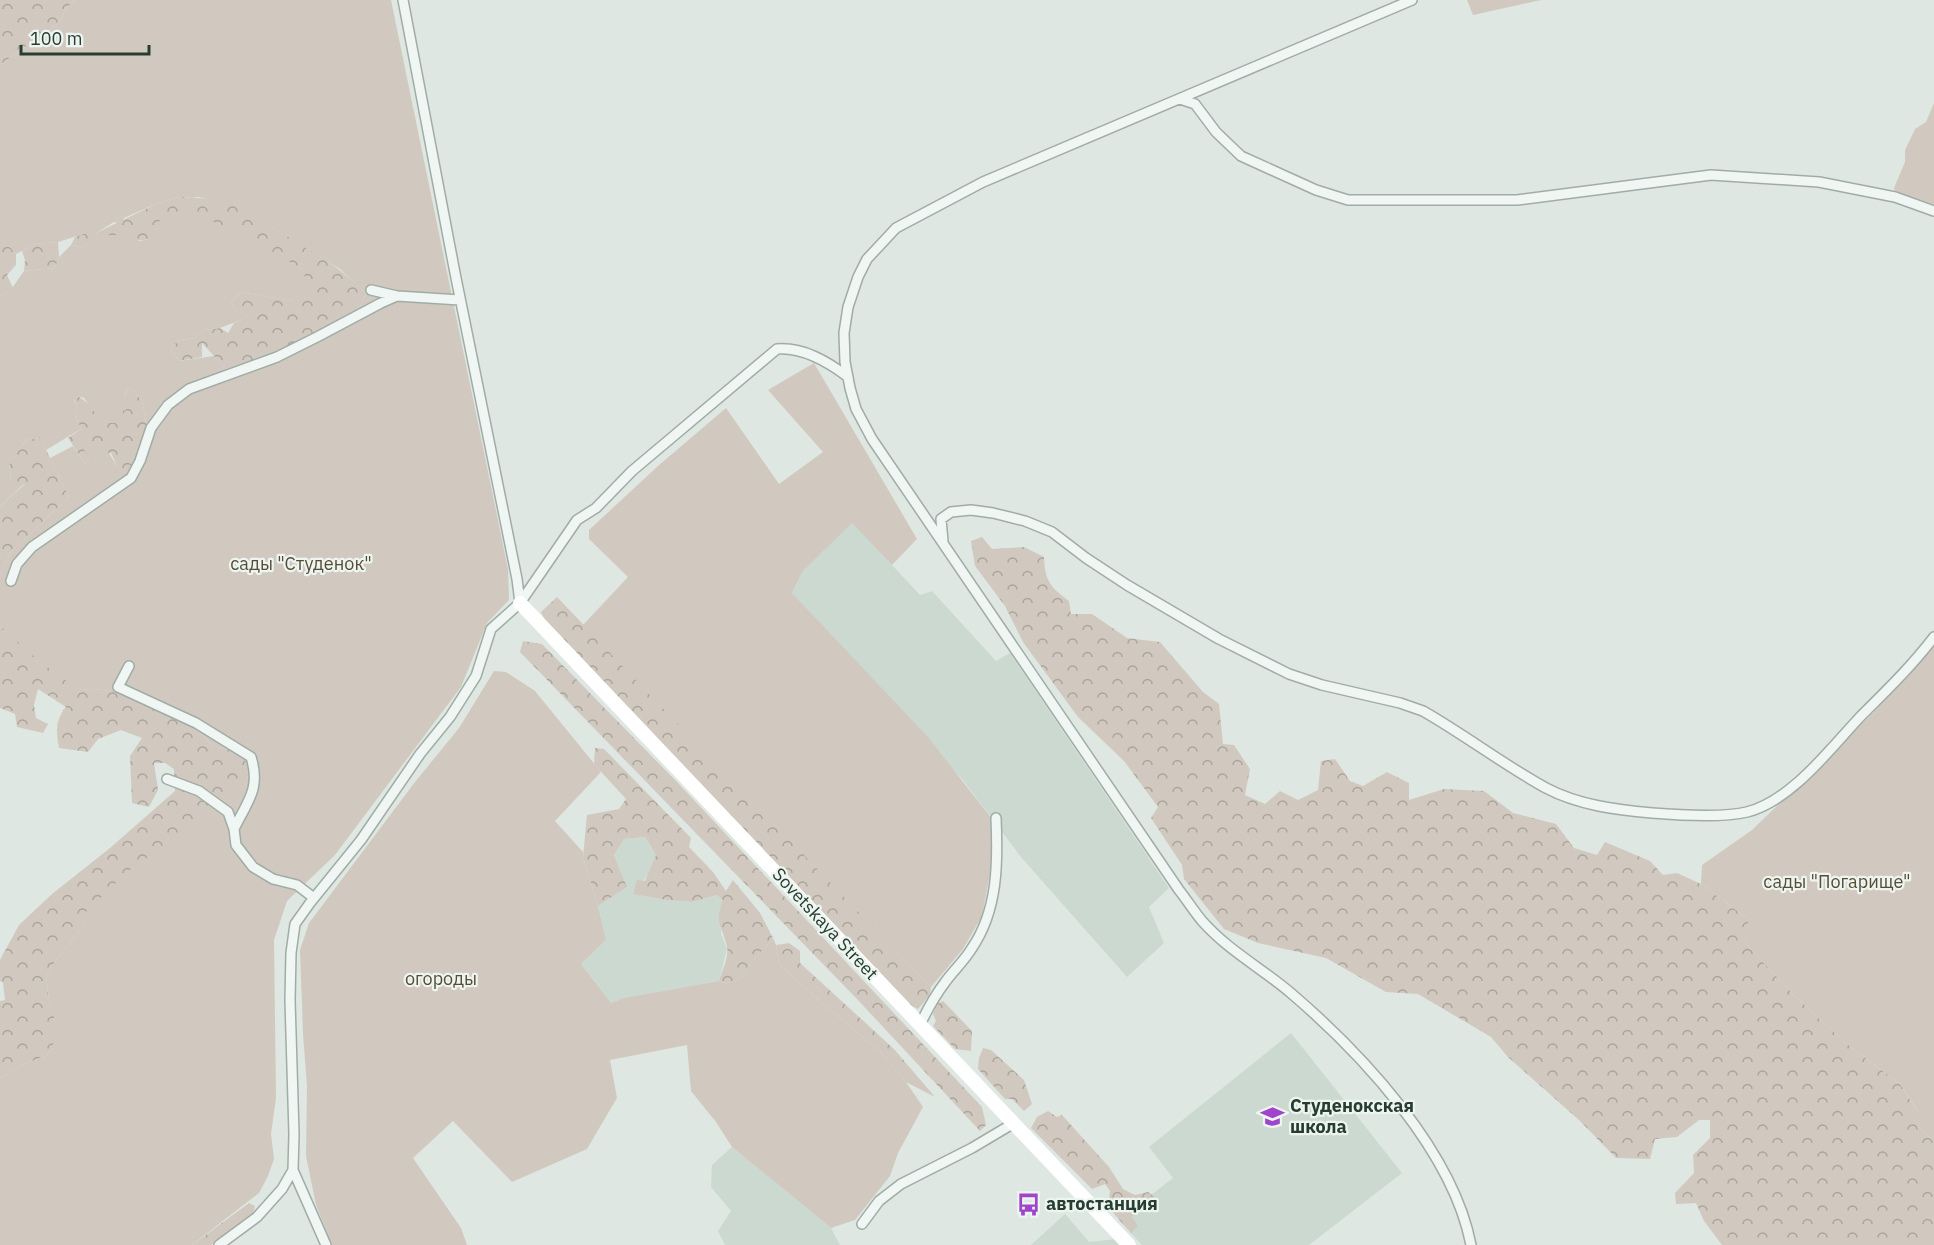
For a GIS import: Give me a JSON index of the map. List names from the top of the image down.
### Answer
{
  "streets": {
    "street": ["Sovetskaya Street"]
  },
  "parks": ["сады \"Студенок\"", "сады \"Погарище\"", "огороды"],
  "places": {
    "school or university": ["Студенокская школа"],
    "bus stop": ["автостанция"]
  },
  "scale_bar": "100 m"
}
